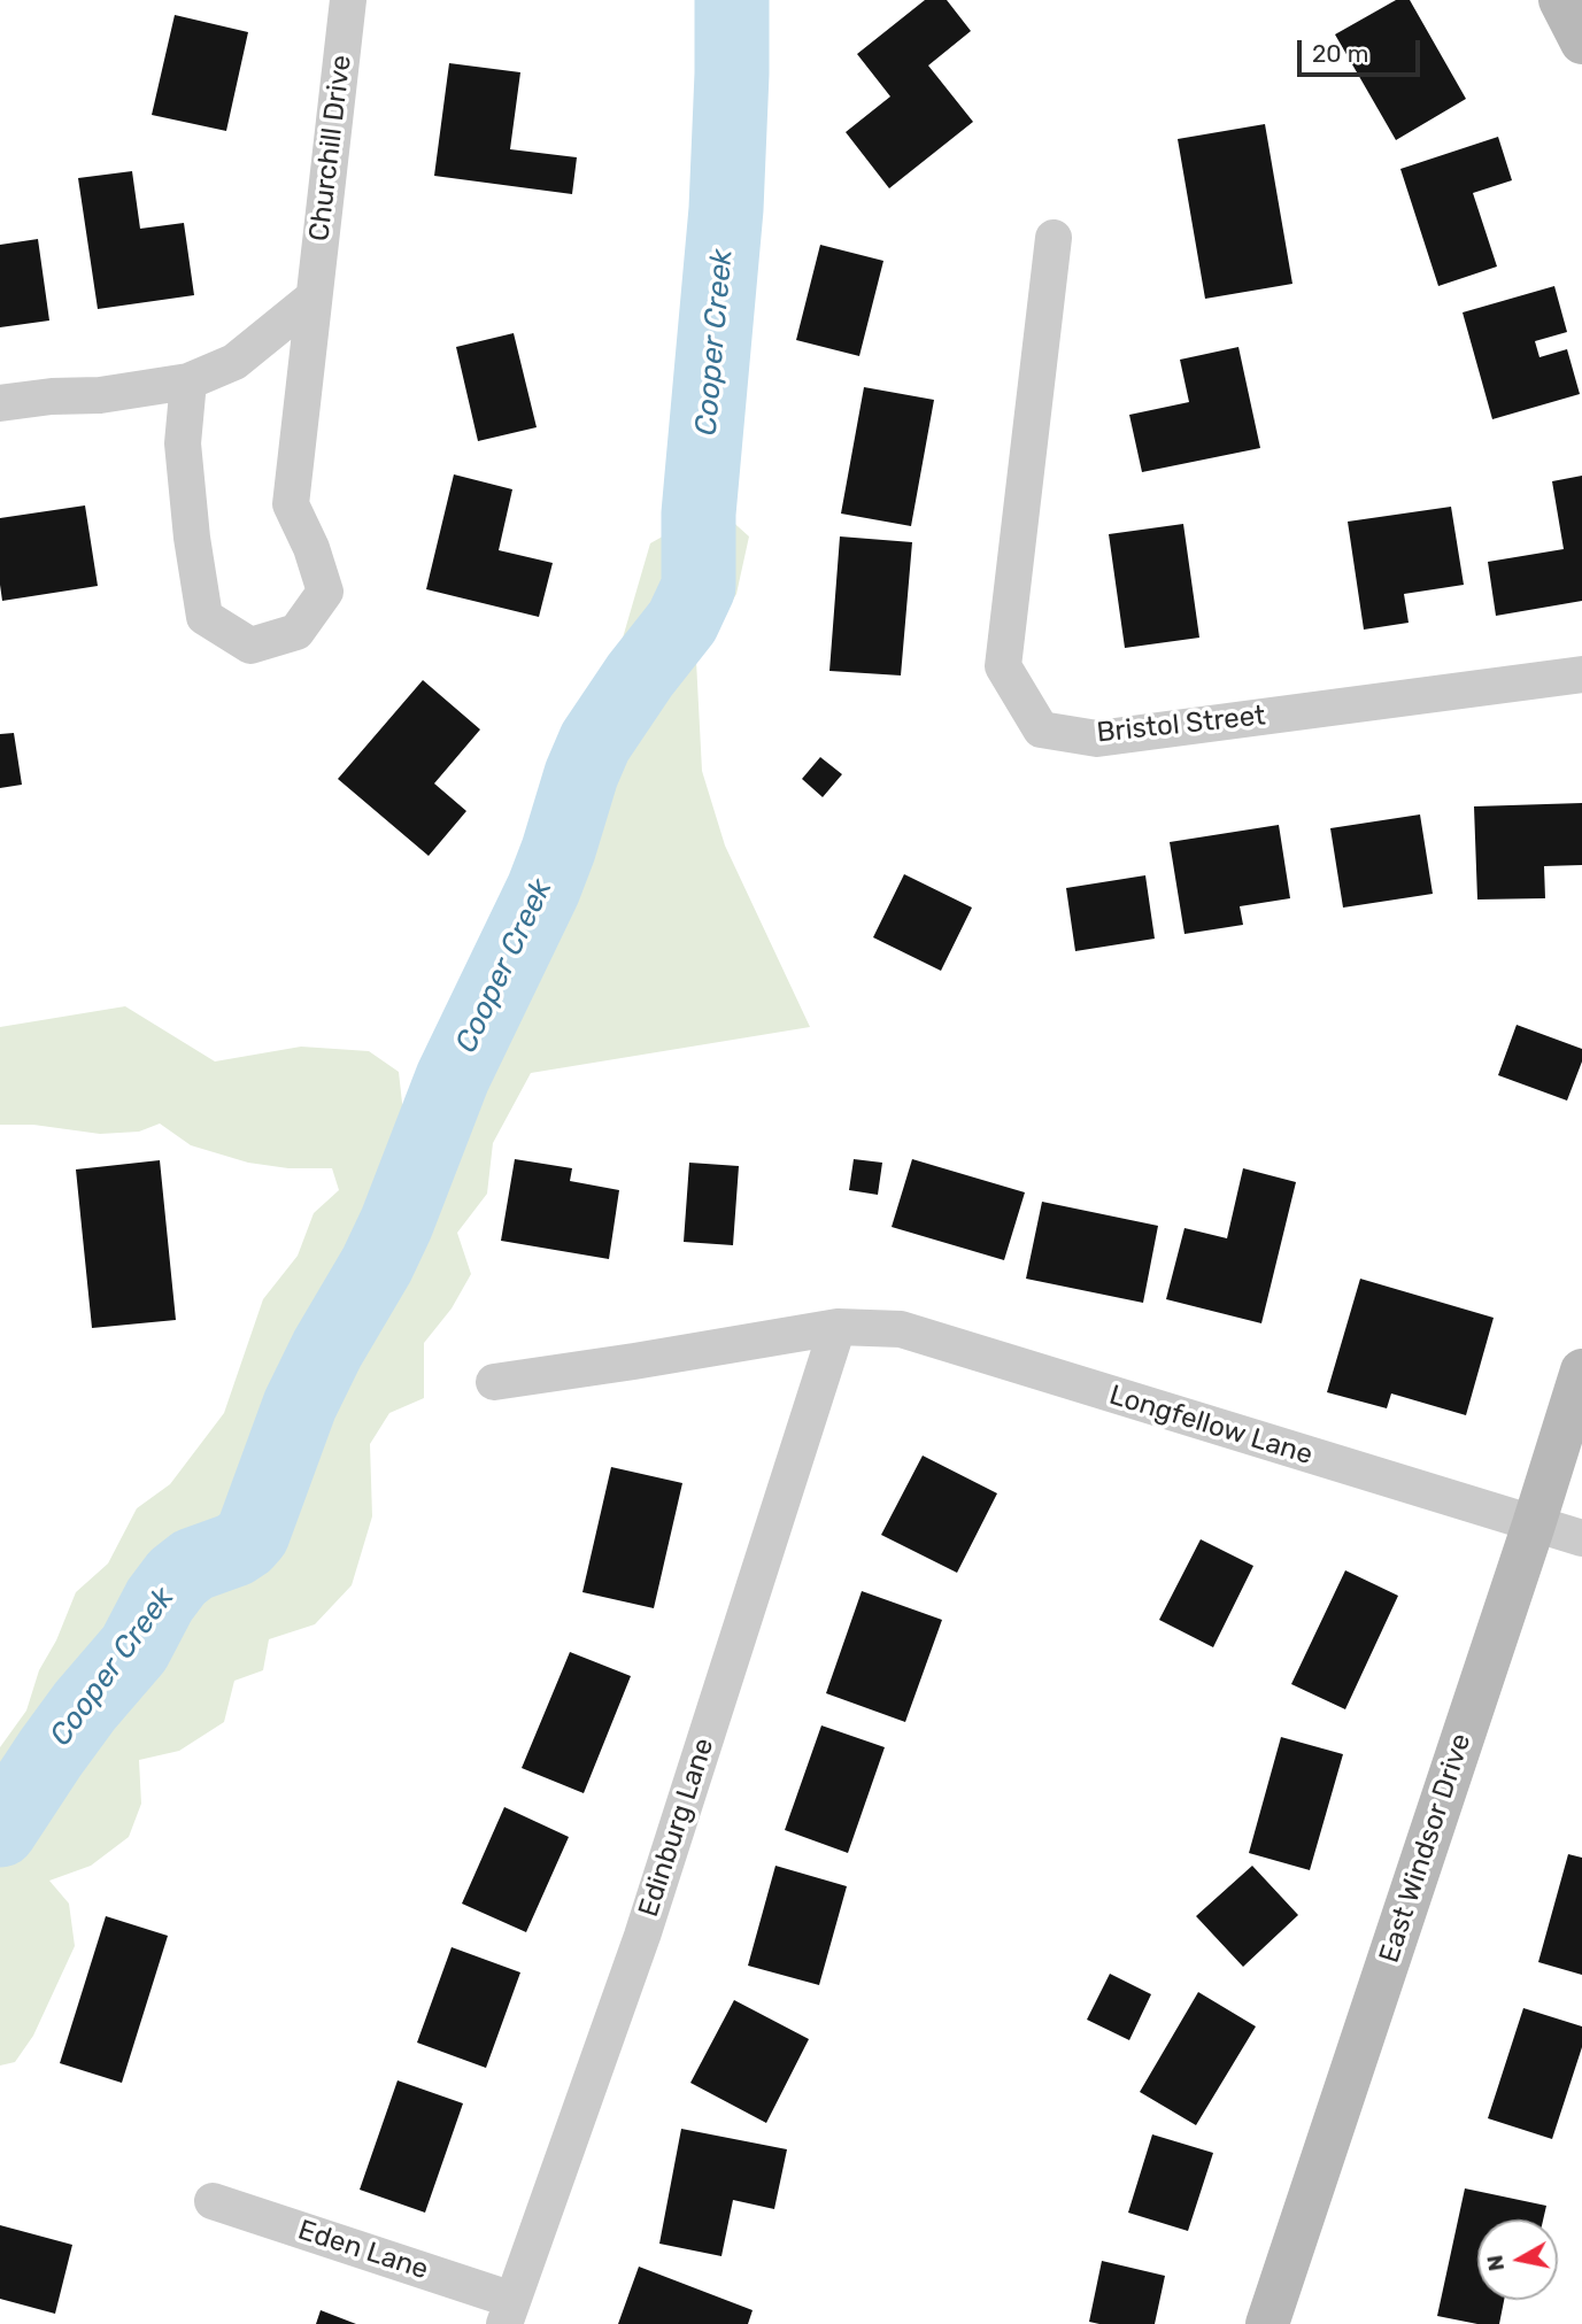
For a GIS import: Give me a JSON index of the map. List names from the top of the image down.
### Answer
{
  "streets": {
    "street": [
      "Churchill Drive",
      "Bristol Street",
      "Longfellow Lane",
      "Edinburg Lane",
      "East Windsor Drive",
      "Eden Lane"
    ]
  },
  "crossings": [
    ["Longfellow Lane", "Edinburg Lane"],
    ["Longfellow Lane", "East Windsor Drive"],
    ["Edinburg Lane", "Eden Lane"]
  ],
  "water": ["Cooper Creek"],
  "scale_bar": "20 m",
  "north": "left"
}
